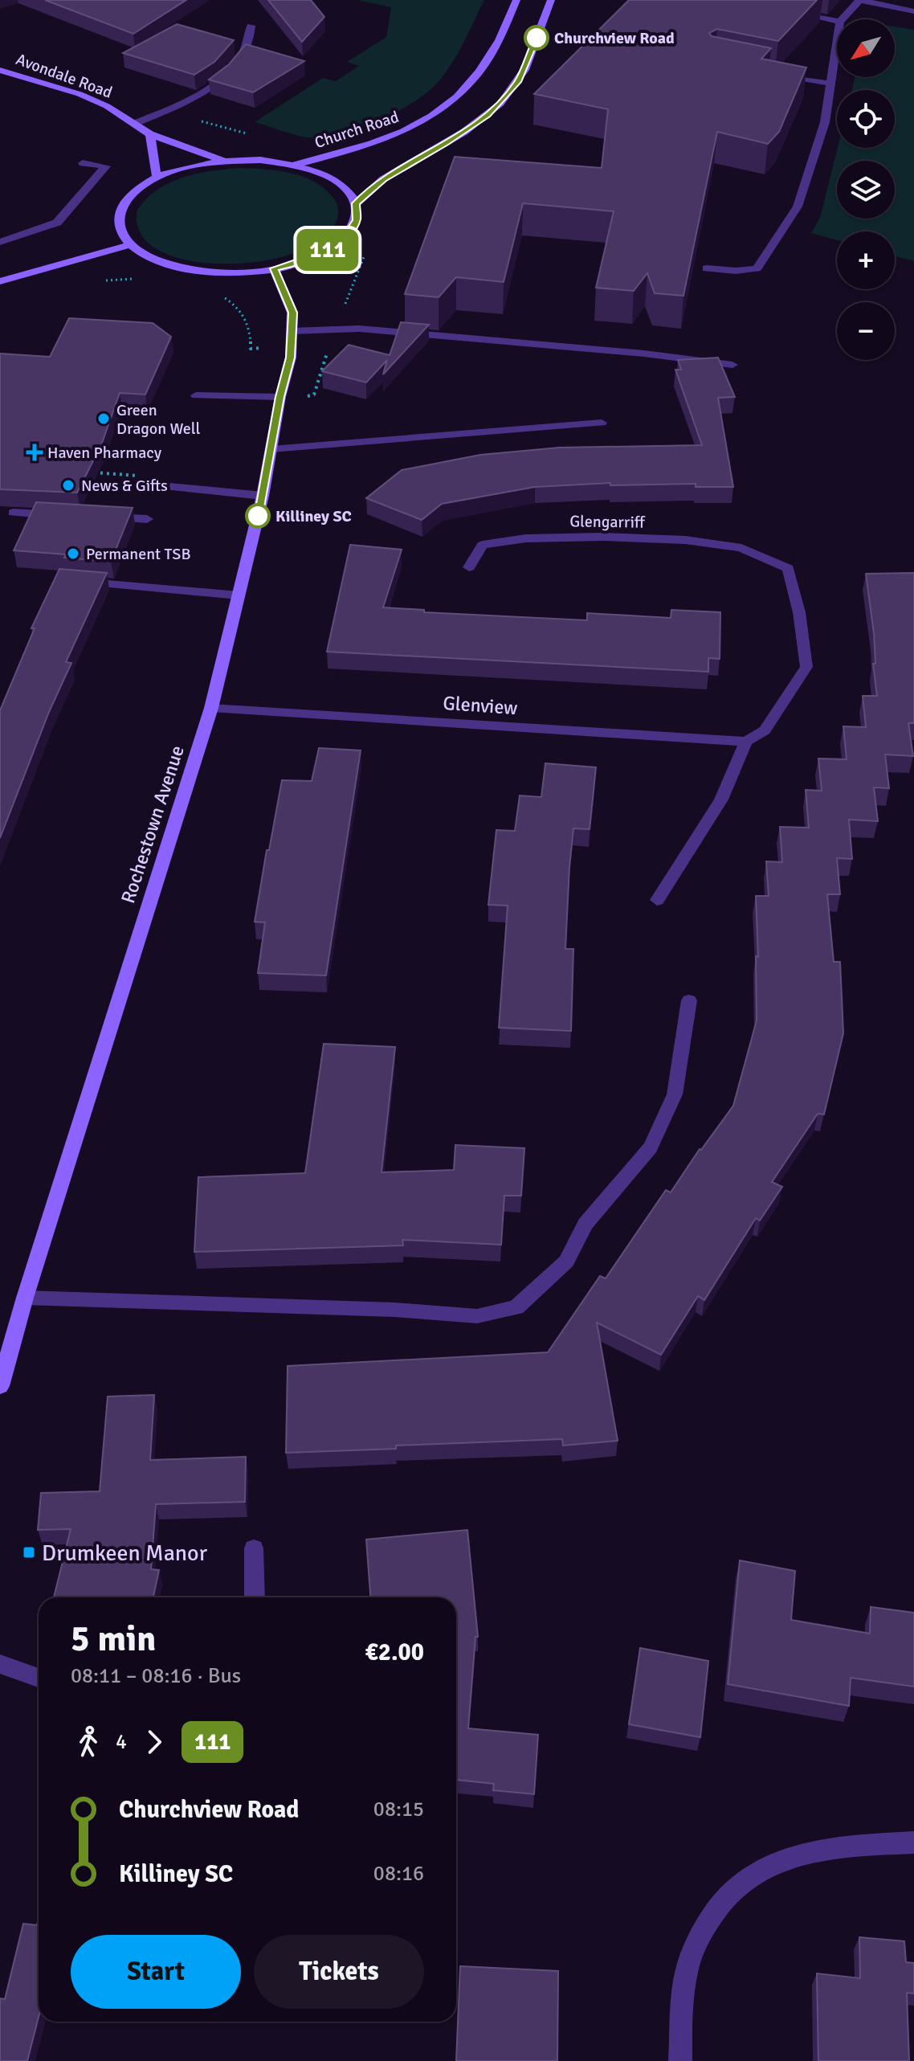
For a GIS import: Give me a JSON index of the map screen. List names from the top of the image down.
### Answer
{
  "streets": {
    "main road": ["Avondale Road", "Church Road", "Rochestown Avenue"],
    "street": ["Glengarriff", "Glenview"]
  },
  "crossings": [
    ["Glengarriff", "Glenview"],
    ["Glenview", "Rochestown Avenue"]
  ],
  "places": {
    "other": [
      "Churchview Road",
      "Green Dragon Well",
      "News & Gifts",
      "Killiney SC",
      "Permanent TSB"
    ],
    "health": ["Haven Pharmacy"],
    "transit": ["Drumkeen Manor"]
  },
  "lines": ["bus line 111"],
  "north": "bottom left",
  "page": {
    "on_map": "111",
    "map_buttons": ["+", "−"],
    "heading": ["5 min", "08:11 – 08:16 · Bus", "€2.00"],
    "legs": ["4", "111"],
    "list": [
      {
        "name": "Churchview Road",
        "value": "08:15"
      },
      {
        "name": "Killiney SC",
        "value": "08:16"
      }
    ],
    "buttons": ["Start", "Tickets"]
  }
}
